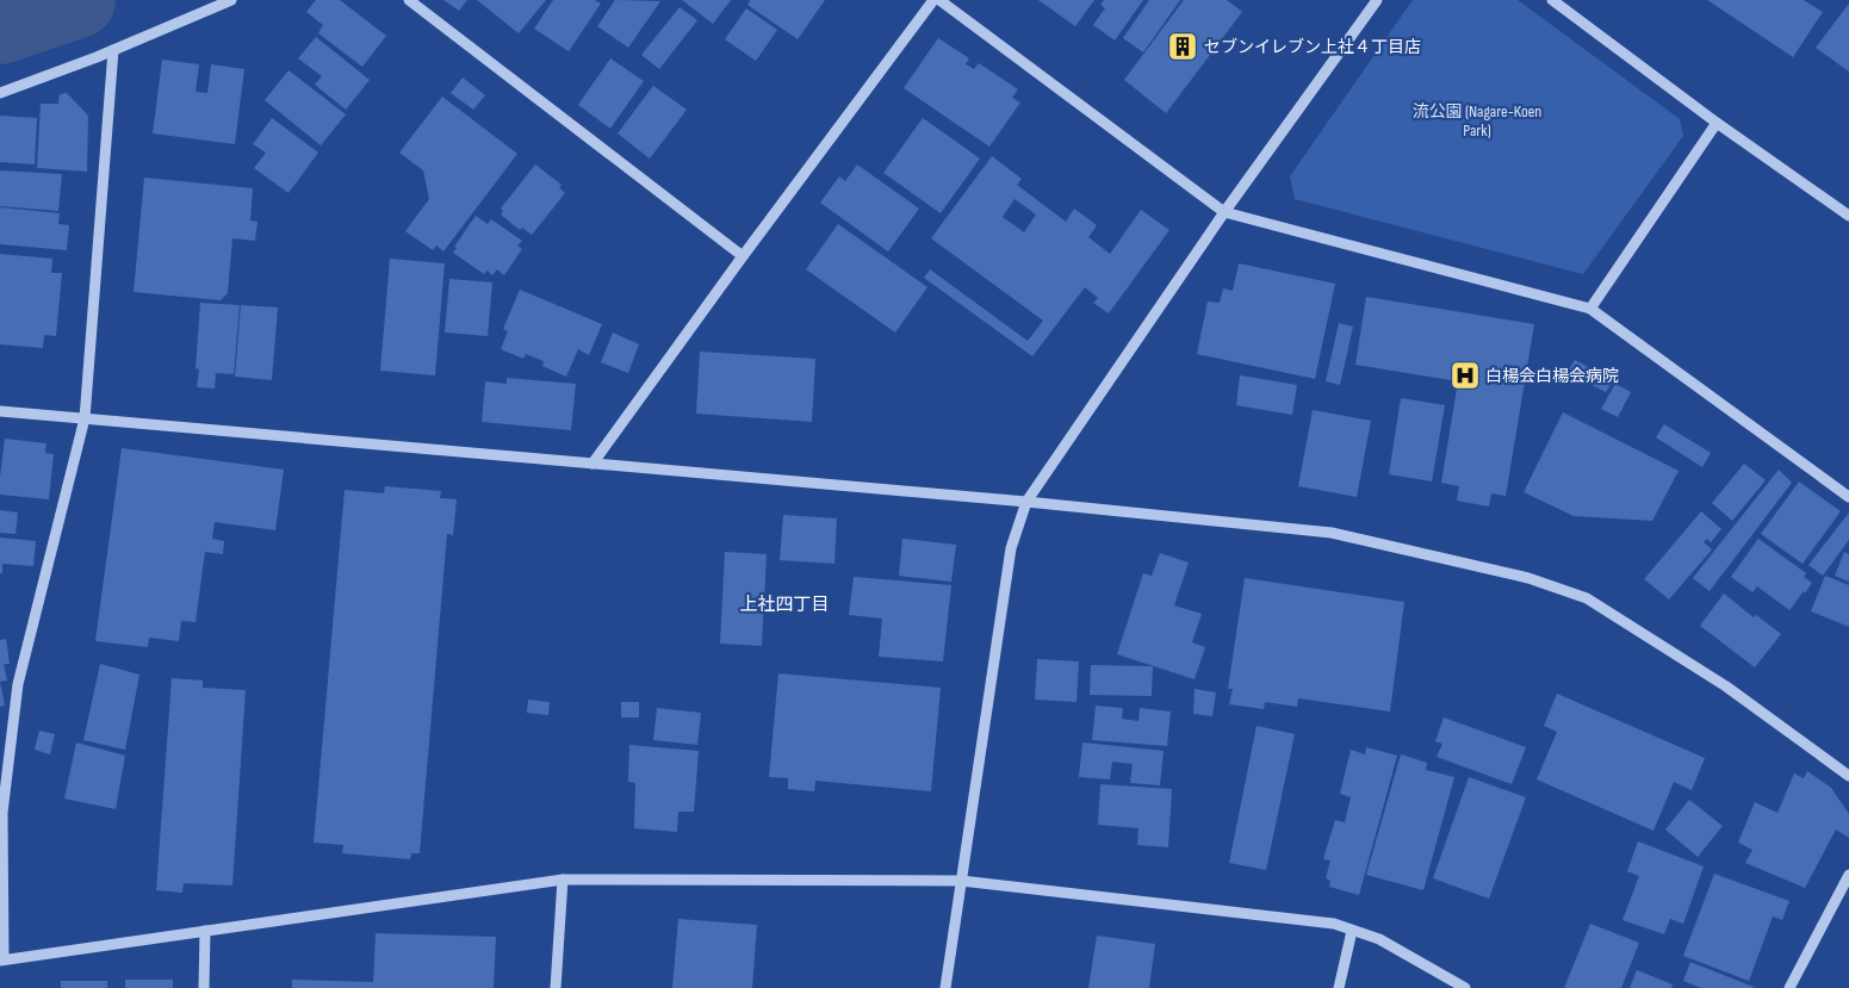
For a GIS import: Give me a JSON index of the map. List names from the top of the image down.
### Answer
{
  "districts": ["上社四丁目"],
  "parks": ["流公園 (Nagare-Koen Park)"],
  "places": {
    "building": ["セブンイレブン上社４丁目店"],
    "hospital": ["白楊会白楊会病院"]
  }
}
